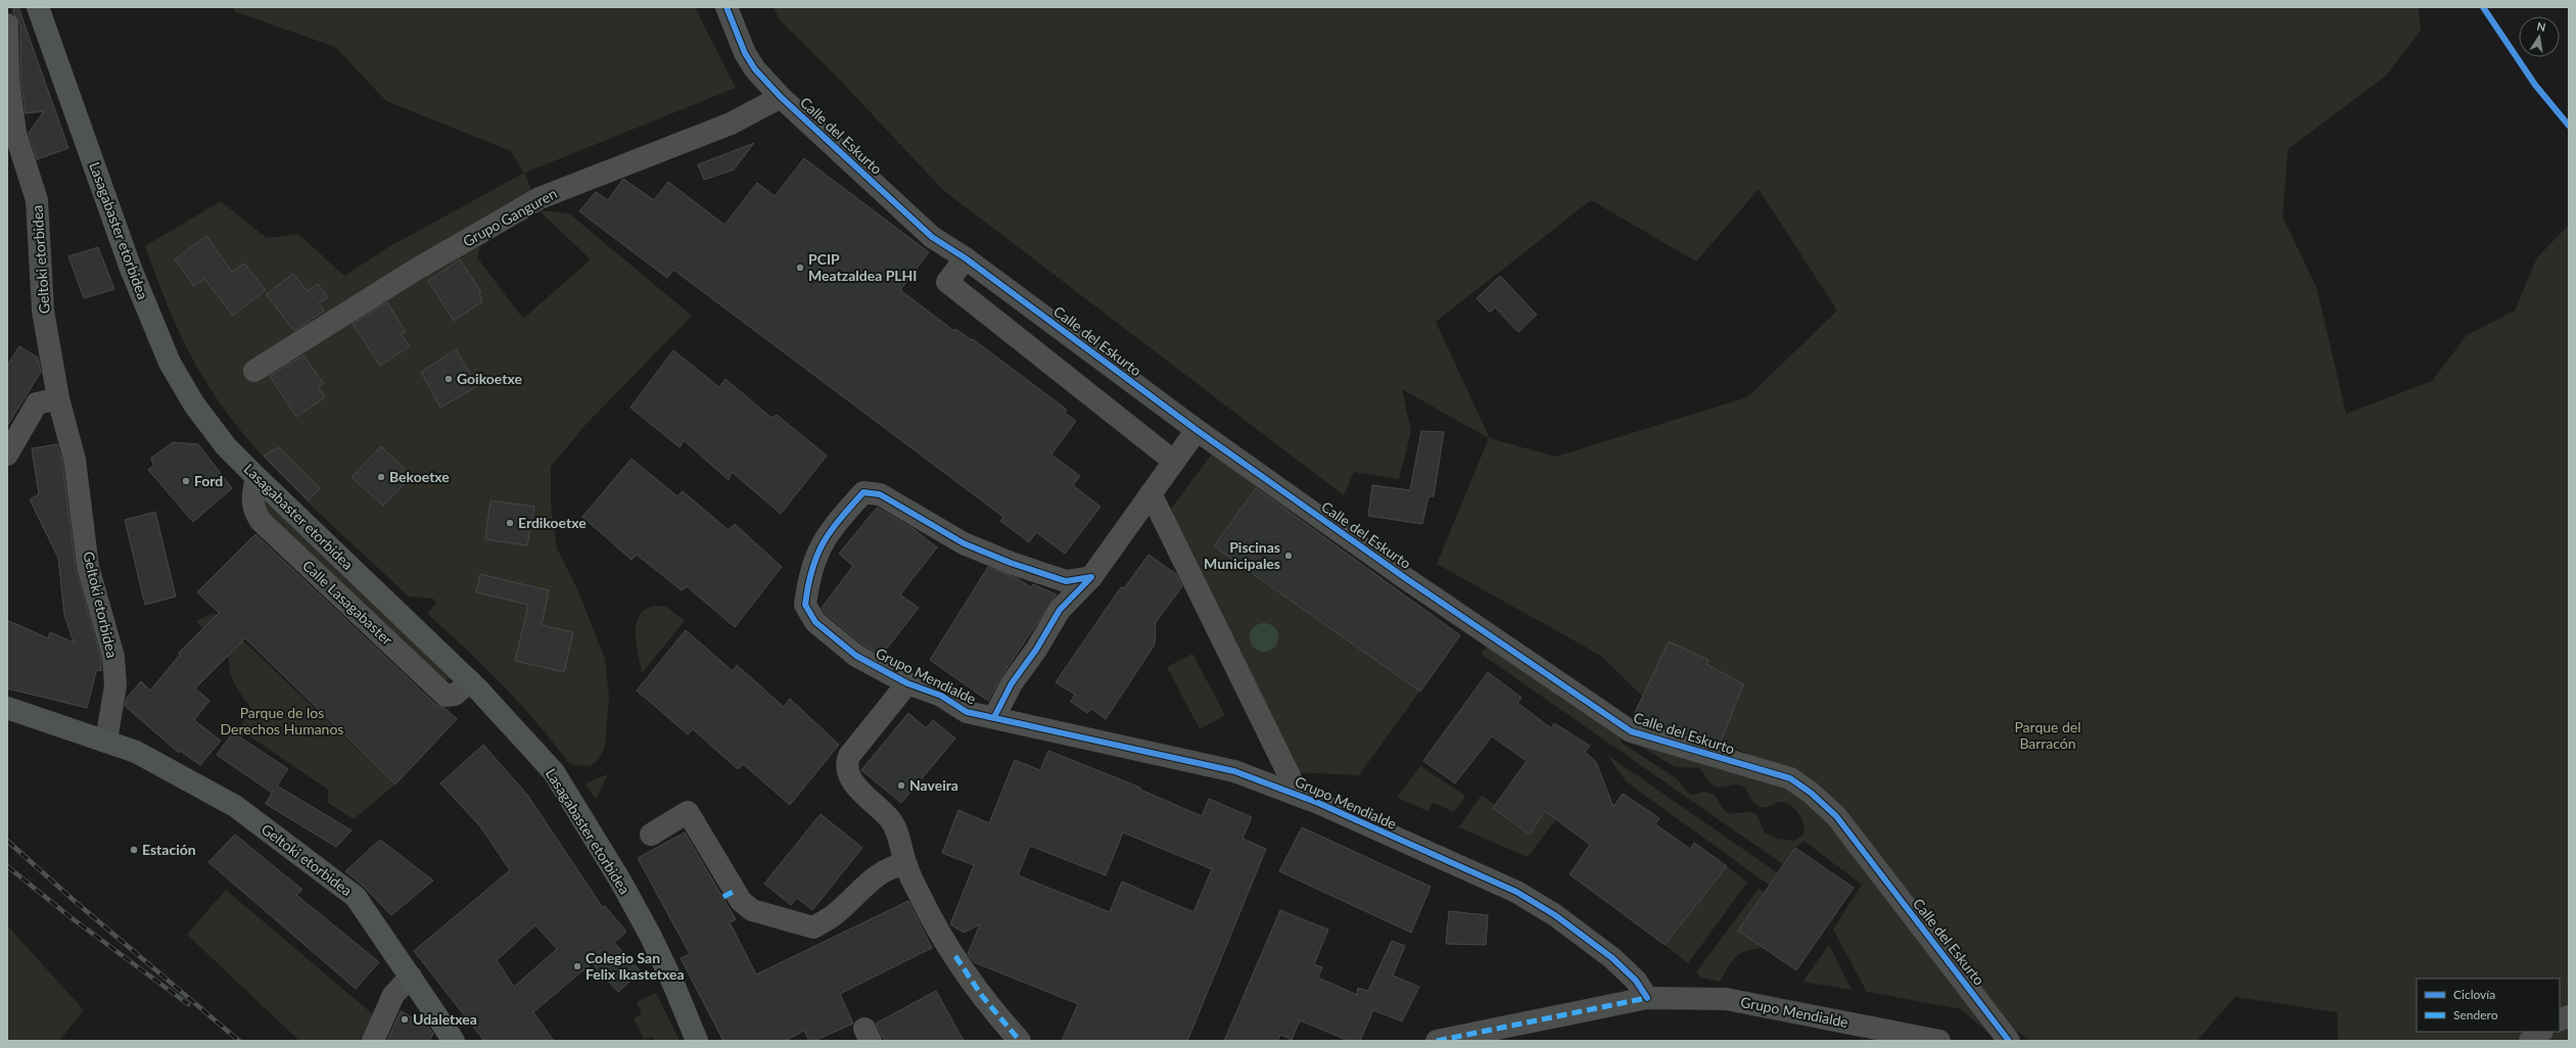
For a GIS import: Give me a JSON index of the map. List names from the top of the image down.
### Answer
{
  "streets": {
    "street": [
      "Calle del Eskurto",
      "Grupo Ganguren",
      "Lasagabaster etorbidea",
      "Geltoki etorbidea",
      "Grupo Mendialde"
    ]
  },
  "crossings": [
    ["Calle del Eskurto", "Grupo Ganguren"]
  ],
  "parks": ["Parque de los Derechos Humanos", "Parque del Barracón"],
  "places": [
    "PCIP Meatzaldea PLHI",
    "Goikoetxe",
    "Bekoetxe",
    "Ford",
    "Erdikoetxe",
    "Piscinas Municipales",
    "Naveira",
    "Estación",
    "Colegio San Felix Ikastetxea",
    "Udaletxea"
  ],
  "legend": ["Ciclovía", "Sendero"],
  "north": "top"
}
